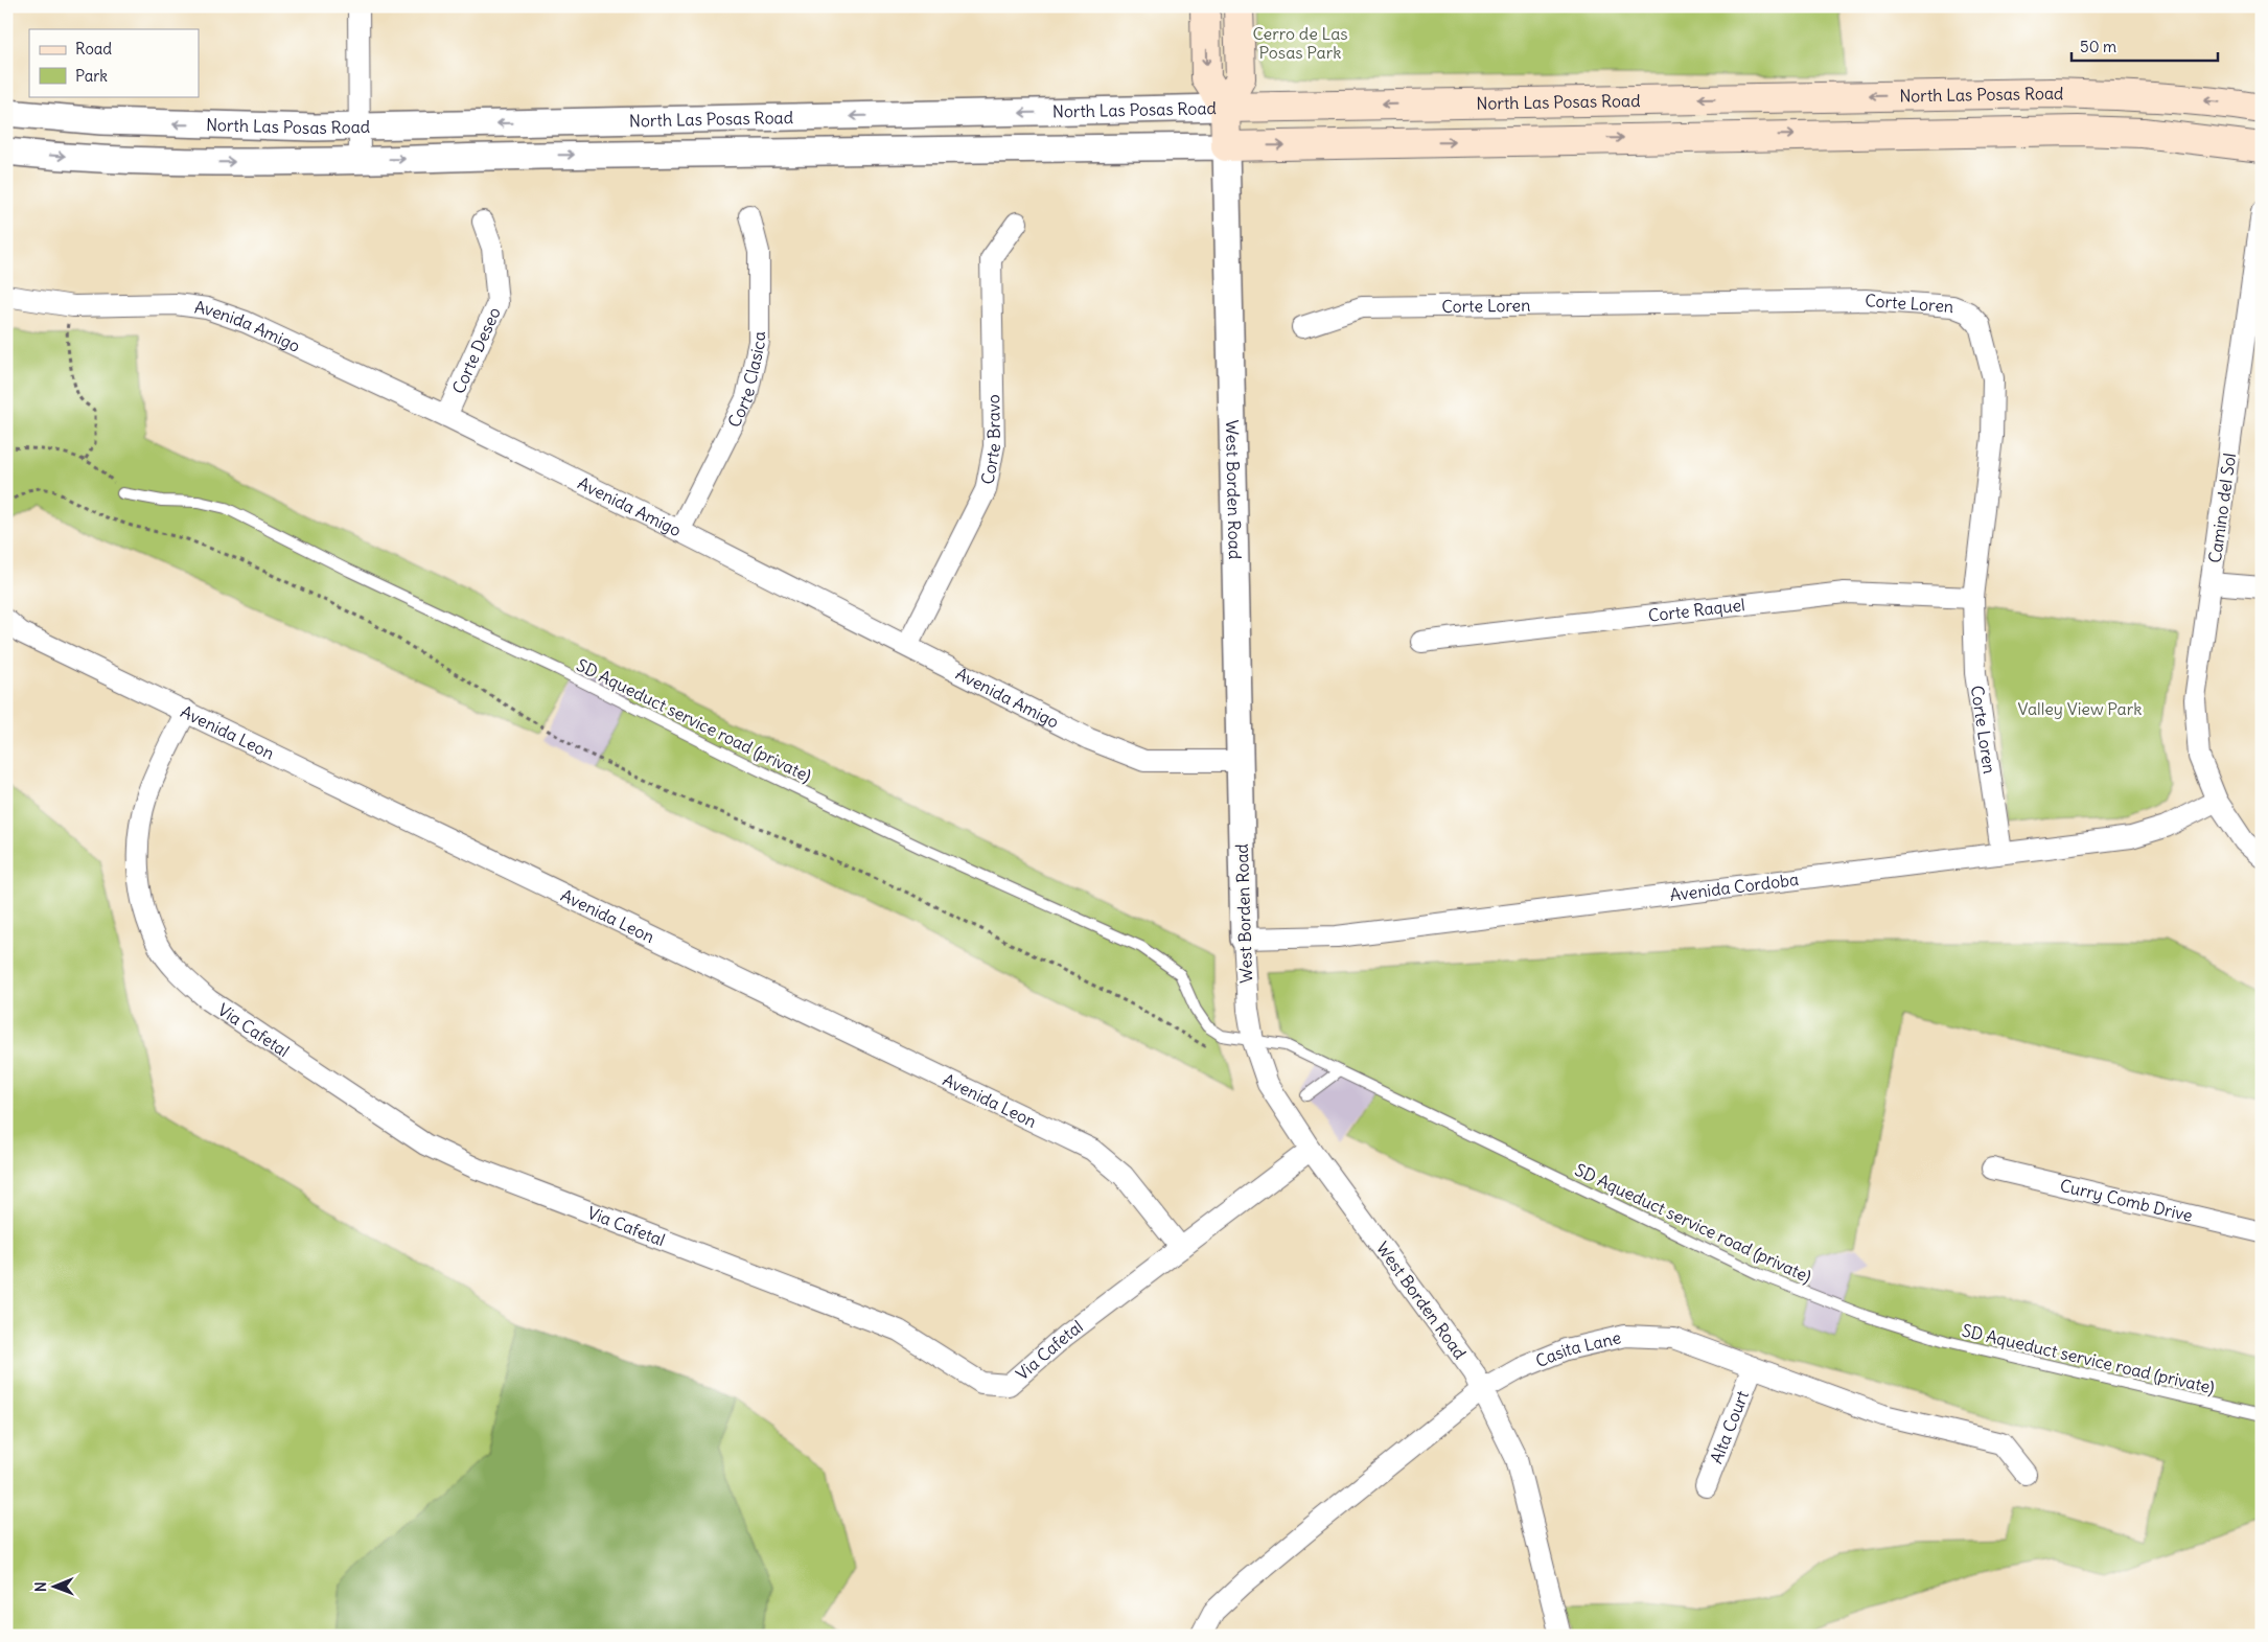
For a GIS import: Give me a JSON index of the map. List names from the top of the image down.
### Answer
{
  "streets": {
    "main road": ["North Las Posas Road", "West Borden Road"],
    "street": [
      "Corte Loren",
      "Avenida Amigo",
      "Corte Deseo",
      "Corte Clasica",
      "Corte Bravo",
      "Camino del Sol",
      "Corte Raquel",
      "Avenida Leon",
      "Avenida Cordoba",
      "Via Cafetal",
      "Curry Comb Drive",
      "Casita Lane",
      "Alta Court"
    ],
    "lane": ["SD Aqueduct service road (private)"]
  },
  "crossings": [
    ["North Las Posas Road", "West Borden Road"],
    ["Corte Loren", "Corte Raquel"],
    ["Corte Loren", "Avenida Cordoba"],
    ["Avenida Amigo", "Corte Deseo"],
    ["Avenida Amigo", "Corte Clasica"],
    ["Avenida Amigo", "Corte Bravo"],
    ["Avenida Amigo", "West Borden Road"],
    ["West Borden Road", "SD Aqueduct service road (private)"],
    ["West Borden Road", "Avenida Cordoba"],
    ["West Borden Road", "Via Cafetal"],
    ["West Borden Road", "Casita Lane"],
    ["Camino del Sol", "Avenida Cordoba"],
    ["Avenida Leon", "Via Cafetal"],
    ["Casita Lane", "Alta Court"]
  ],
  "parks": ["Cerro de Las Posas Park", "Valley View Park"],
  "legend": ["Road", "Park"],
  "scale_bar": "50 m",
  "north": "left"
}
